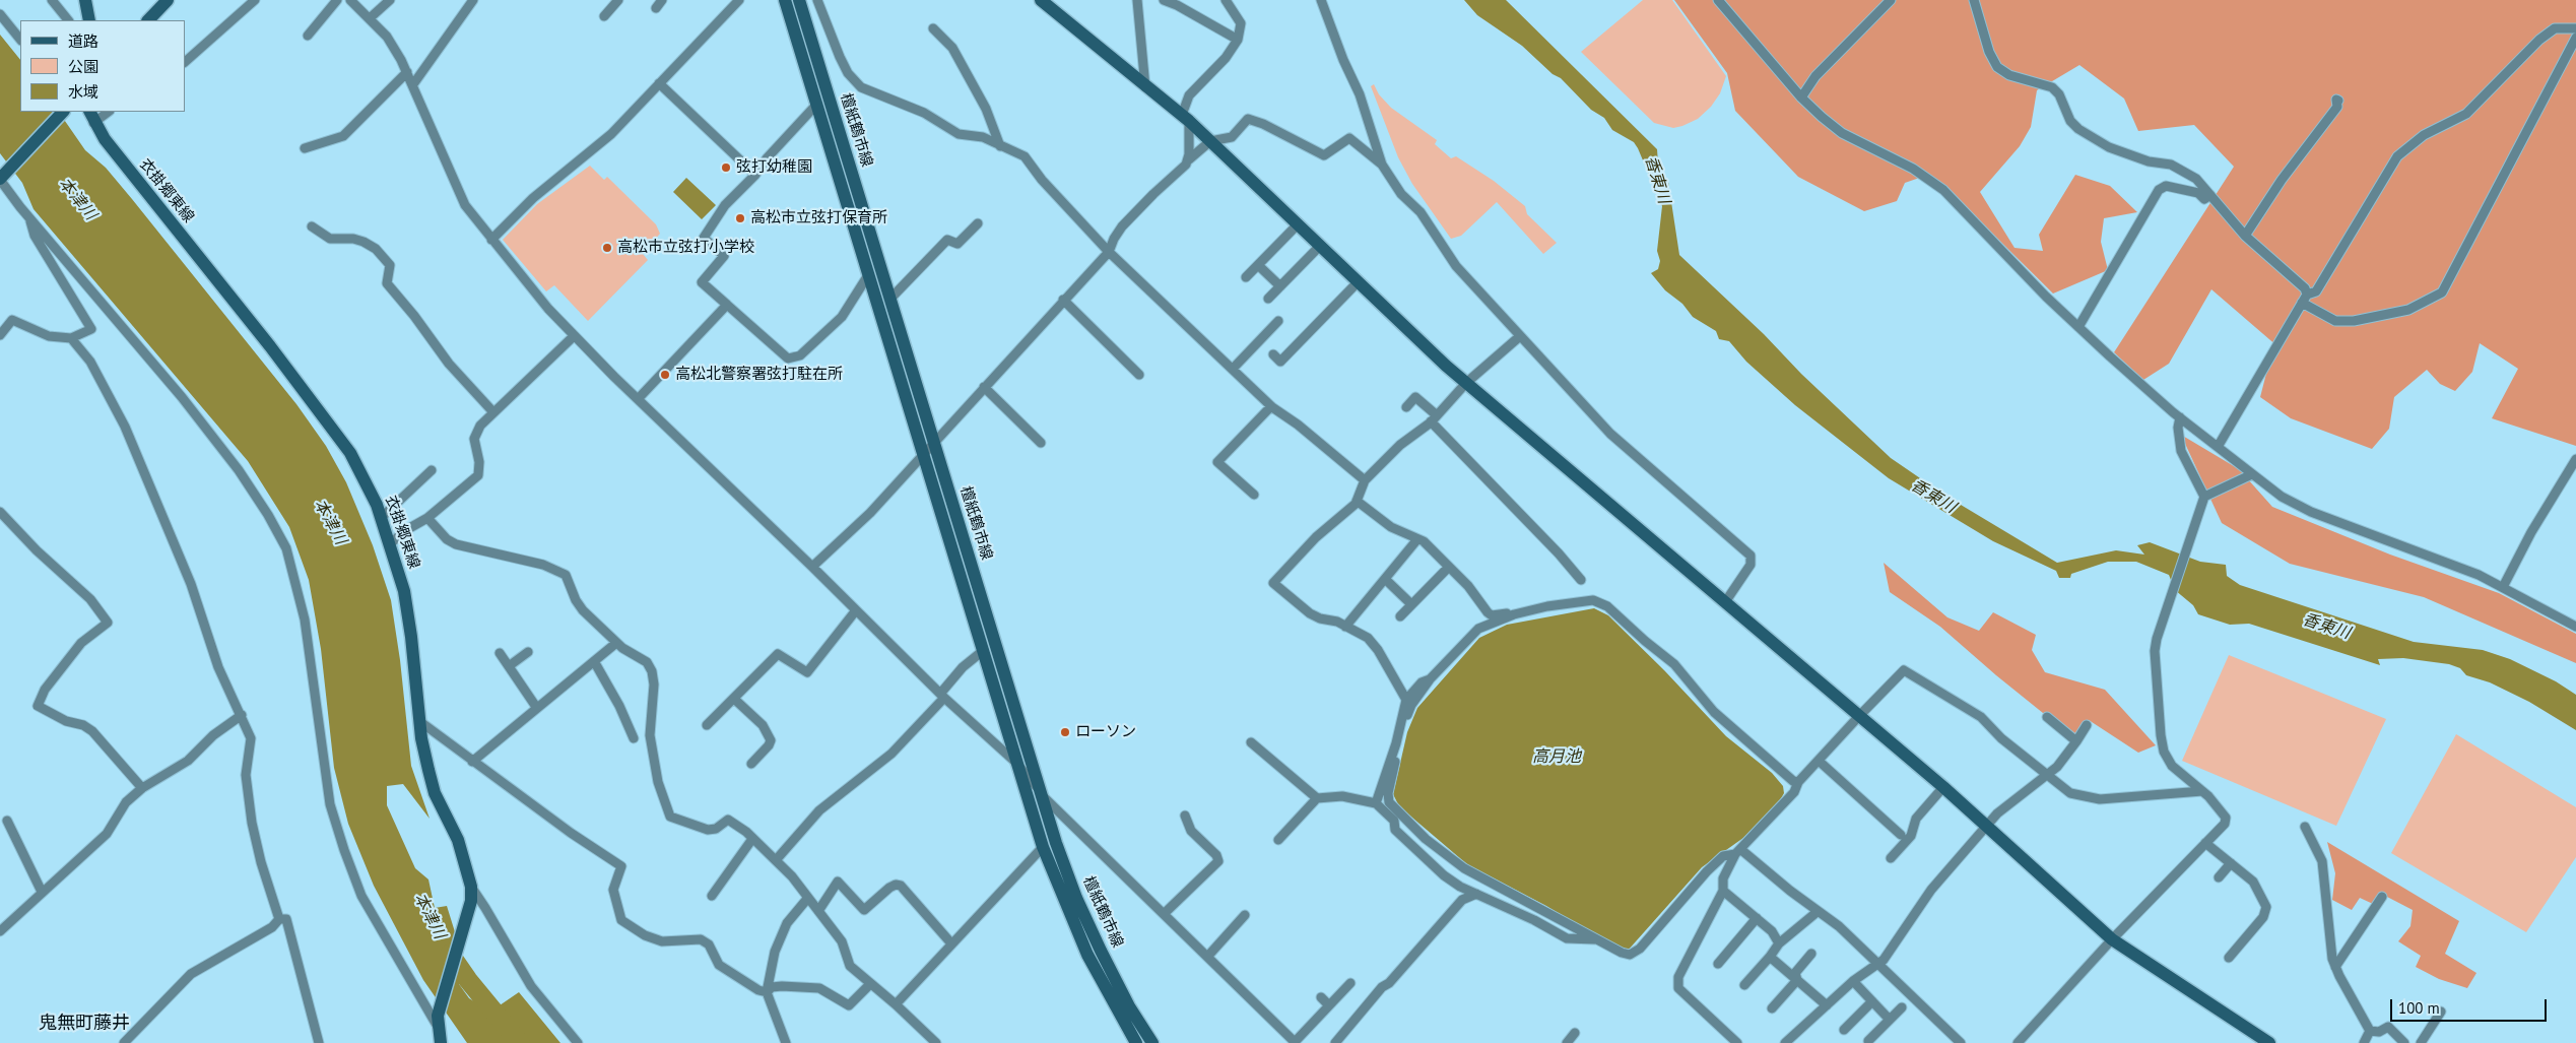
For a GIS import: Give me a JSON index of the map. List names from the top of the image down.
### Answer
{
  "streets": {
    "main road": ["檀紙鶴市線", "衣掛郷東線"]
  },
  "districts": ["鬼無町藤井"],
  "water": ["香東川", "本津川", "高月池"],
  "places": [
    "弦打幼稚園",
    "高松市立弦打保育所",
    "高松市立弦打小学校",
    "高松北警察署弦打駐在所",
    "ローソン"
  ],
  "legend": ["道路", "公園", "水域"],
  "scale_bar": "100 m"
}
